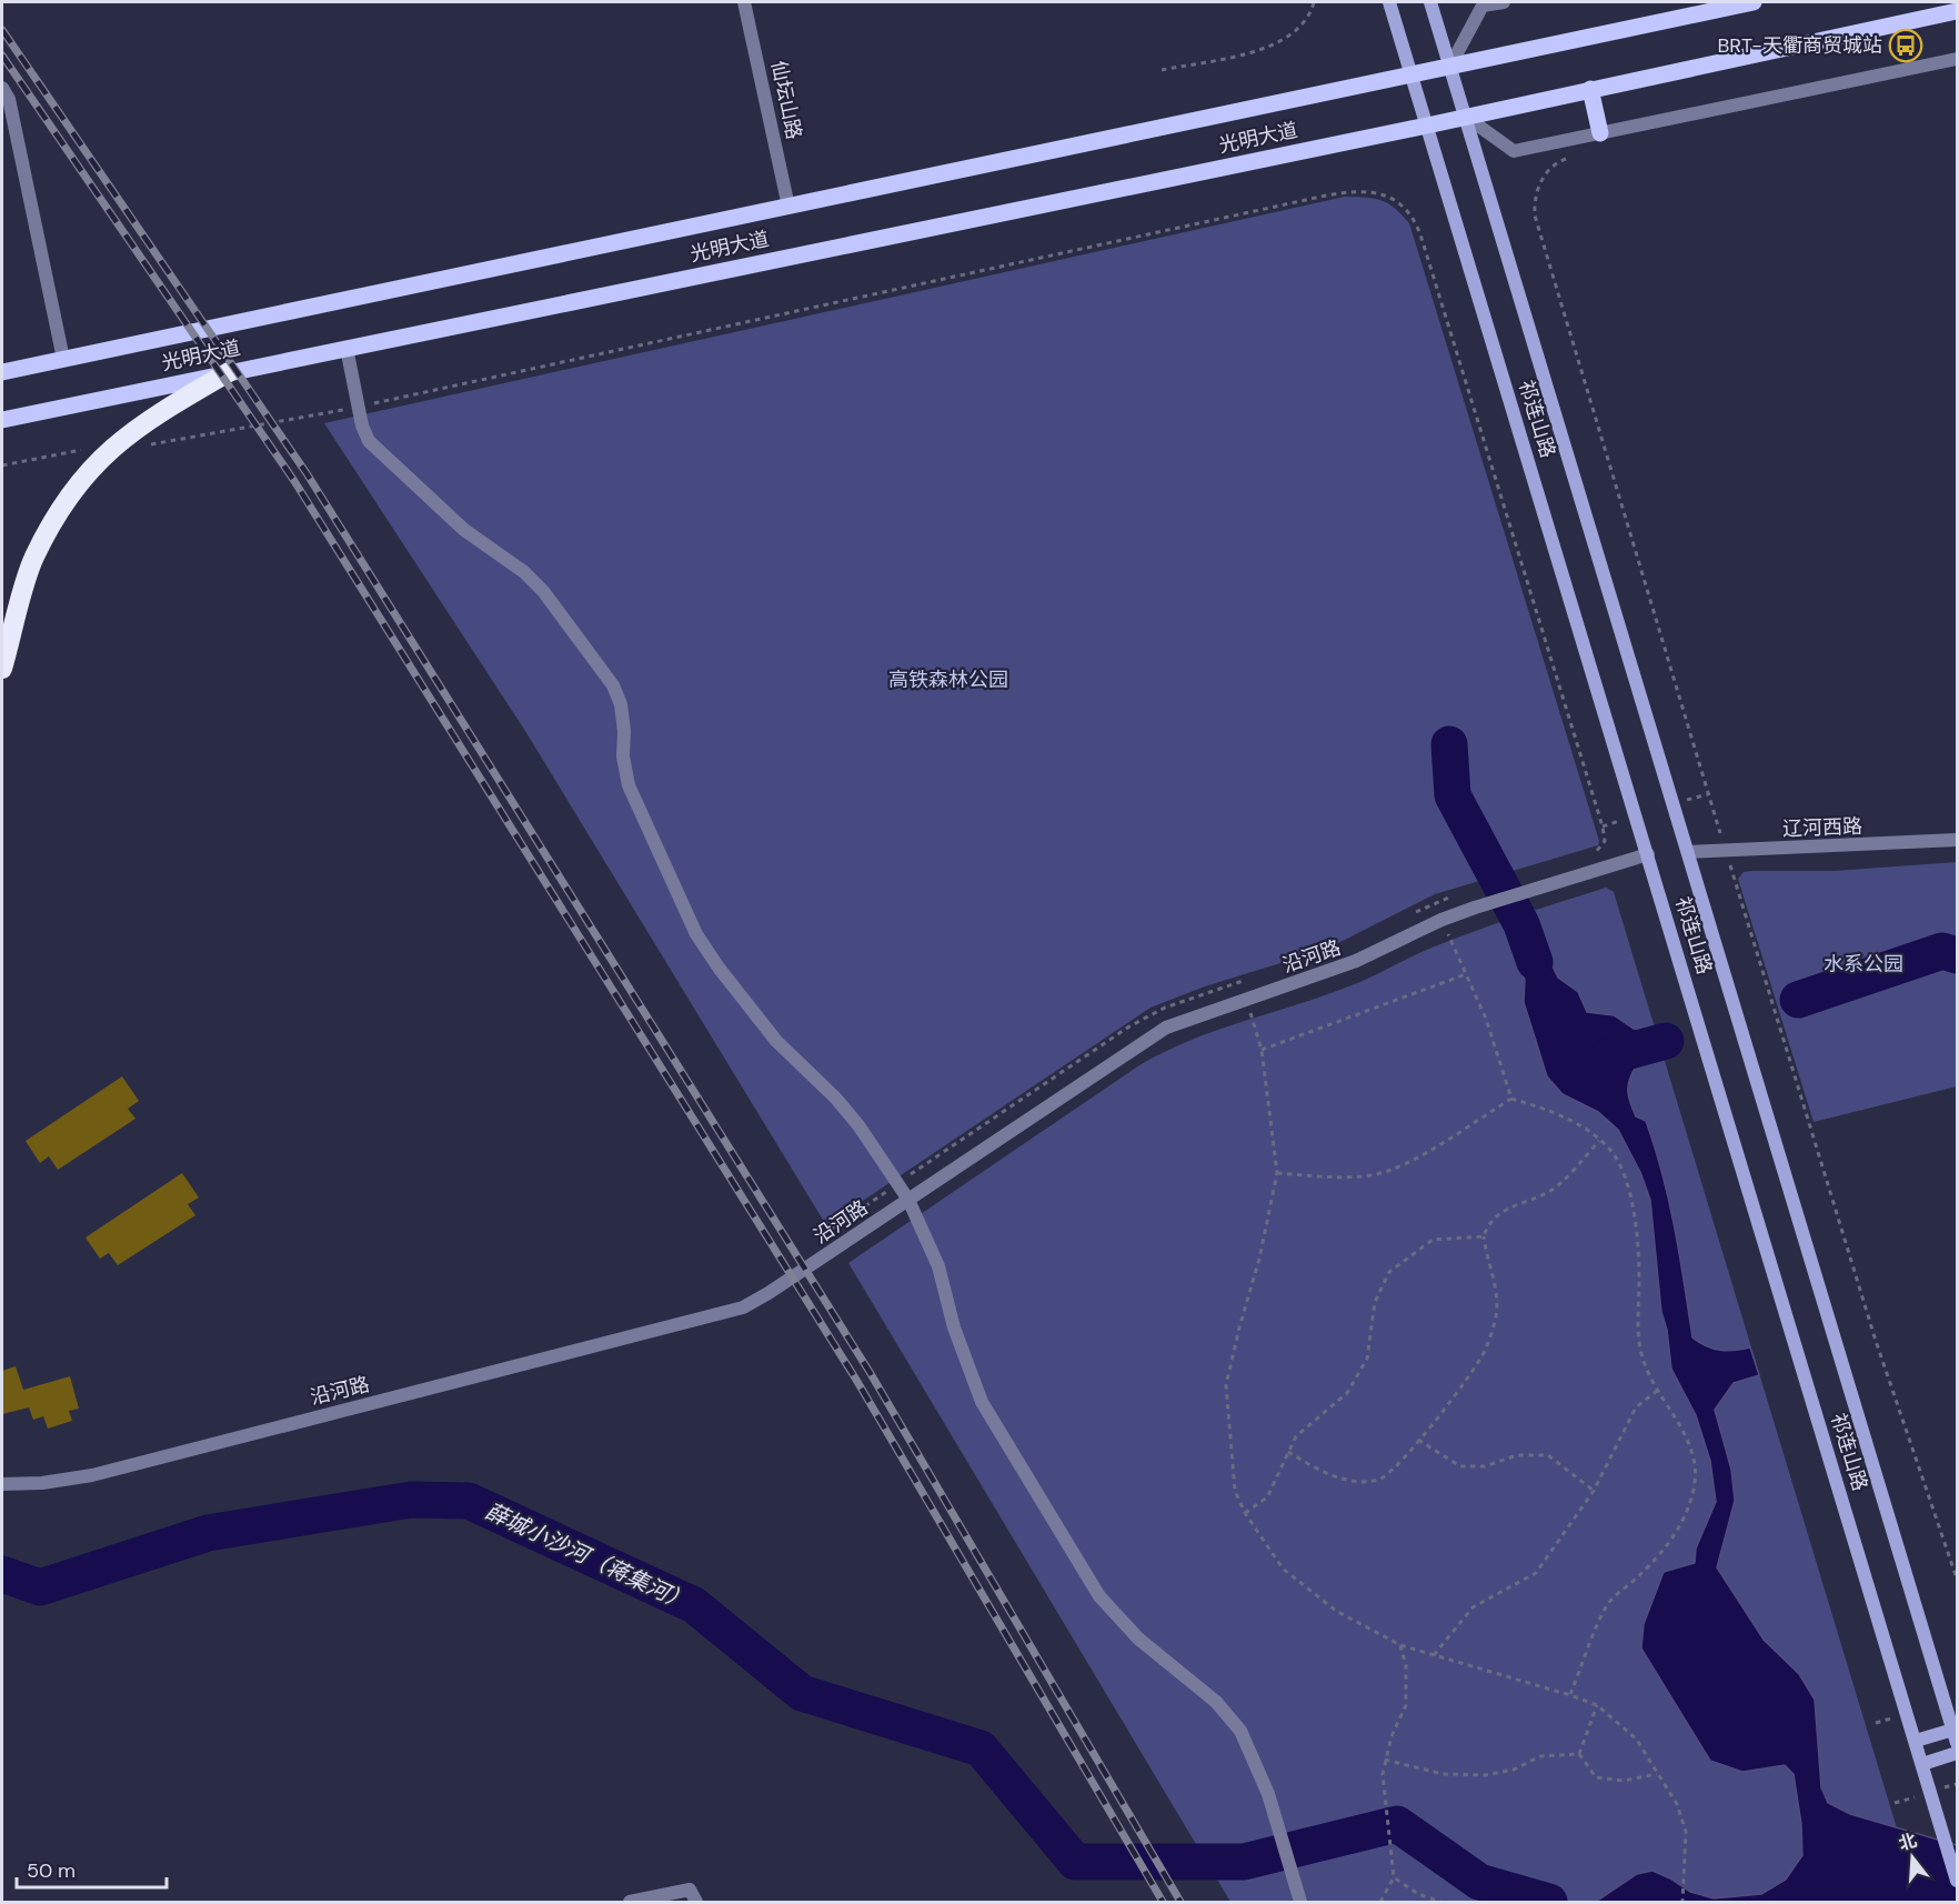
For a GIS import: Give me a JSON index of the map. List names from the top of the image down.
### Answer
{
  "streets": {
    "main road": ["光明大道", "祁连山路"],
    "street": ["仙坛山路", "辽河西路", "沿河路"]
  },
  "crossings": [
    ["仙坛山路", "光明大道"],
    ["光明大道", "祁连山路"],
    ["祁连山路", "辽河西路"],
    ["祁连山路", "沿河路"]
  ],
  "water": ["薛城小沙河（蒋集河）"],
  "parks": ["高铁森林公园", "水系公园"],
  "places": {
    "bus stop": ["BRT-天衢商贸城站"]
  },
  "scale_bar": "50 m",
  "north": "top"
}
